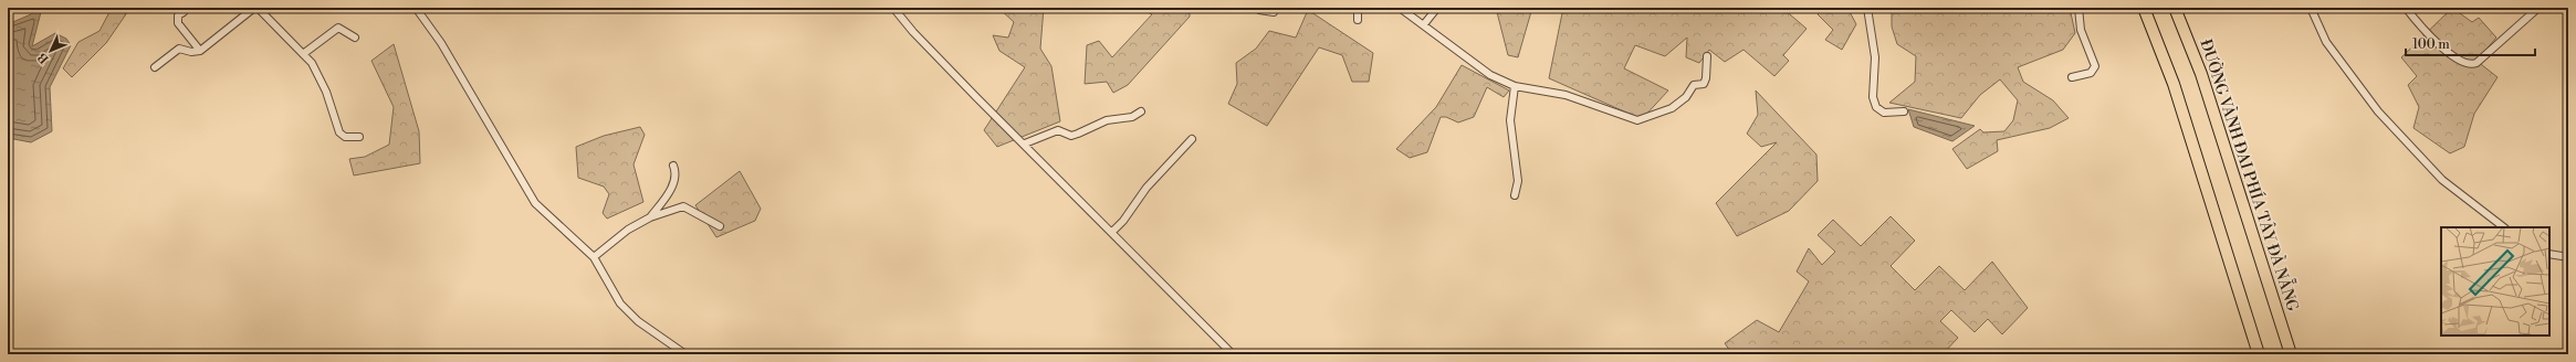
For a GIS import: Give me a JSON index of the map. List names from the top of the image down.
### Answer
{
  "streets": {
    "main road": ["ĐƯỜNG VÀNH ĐAI PHÍA TÂY ĐÀ NẴNG"]
  },
  "scale_bar": "100 m",
  "north": "bottom left"
}
